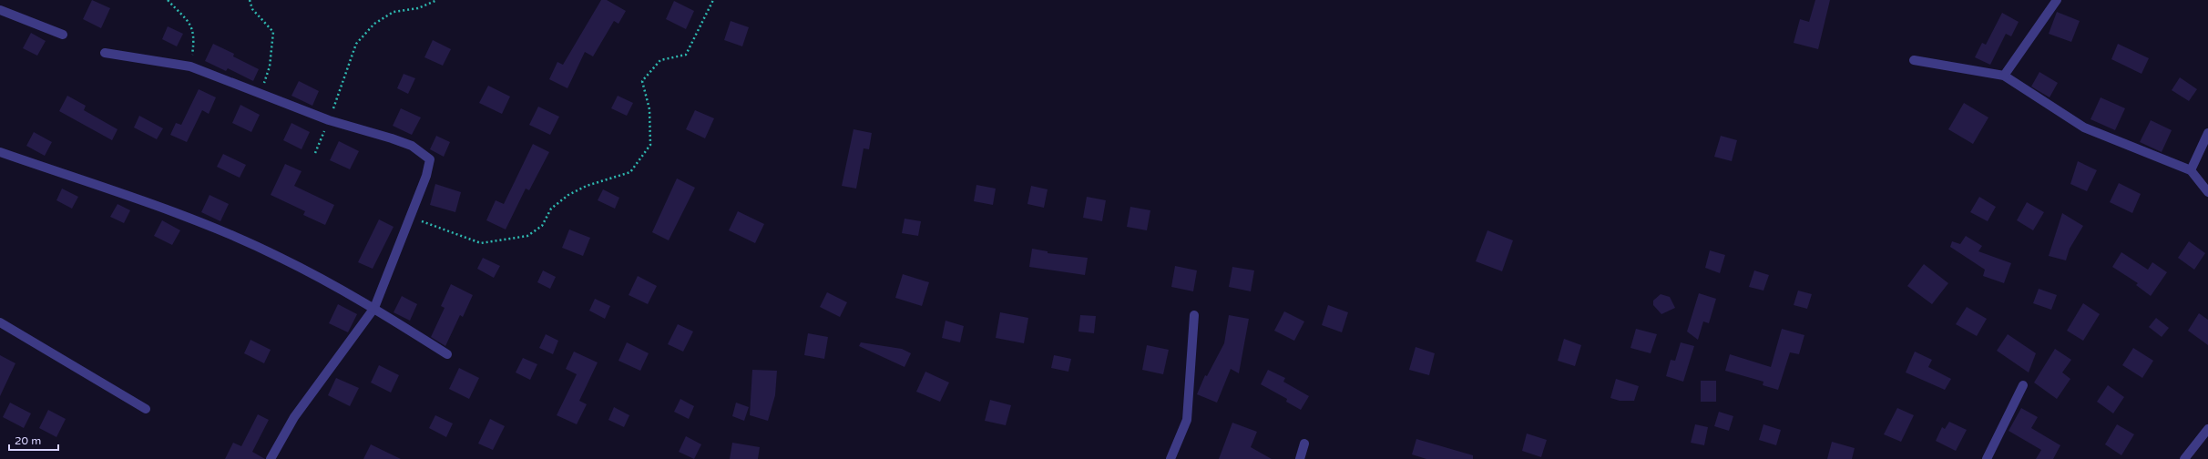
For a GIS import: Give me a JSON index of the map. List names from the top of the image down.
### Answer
{
  "scale_bar": "20 m"
}
